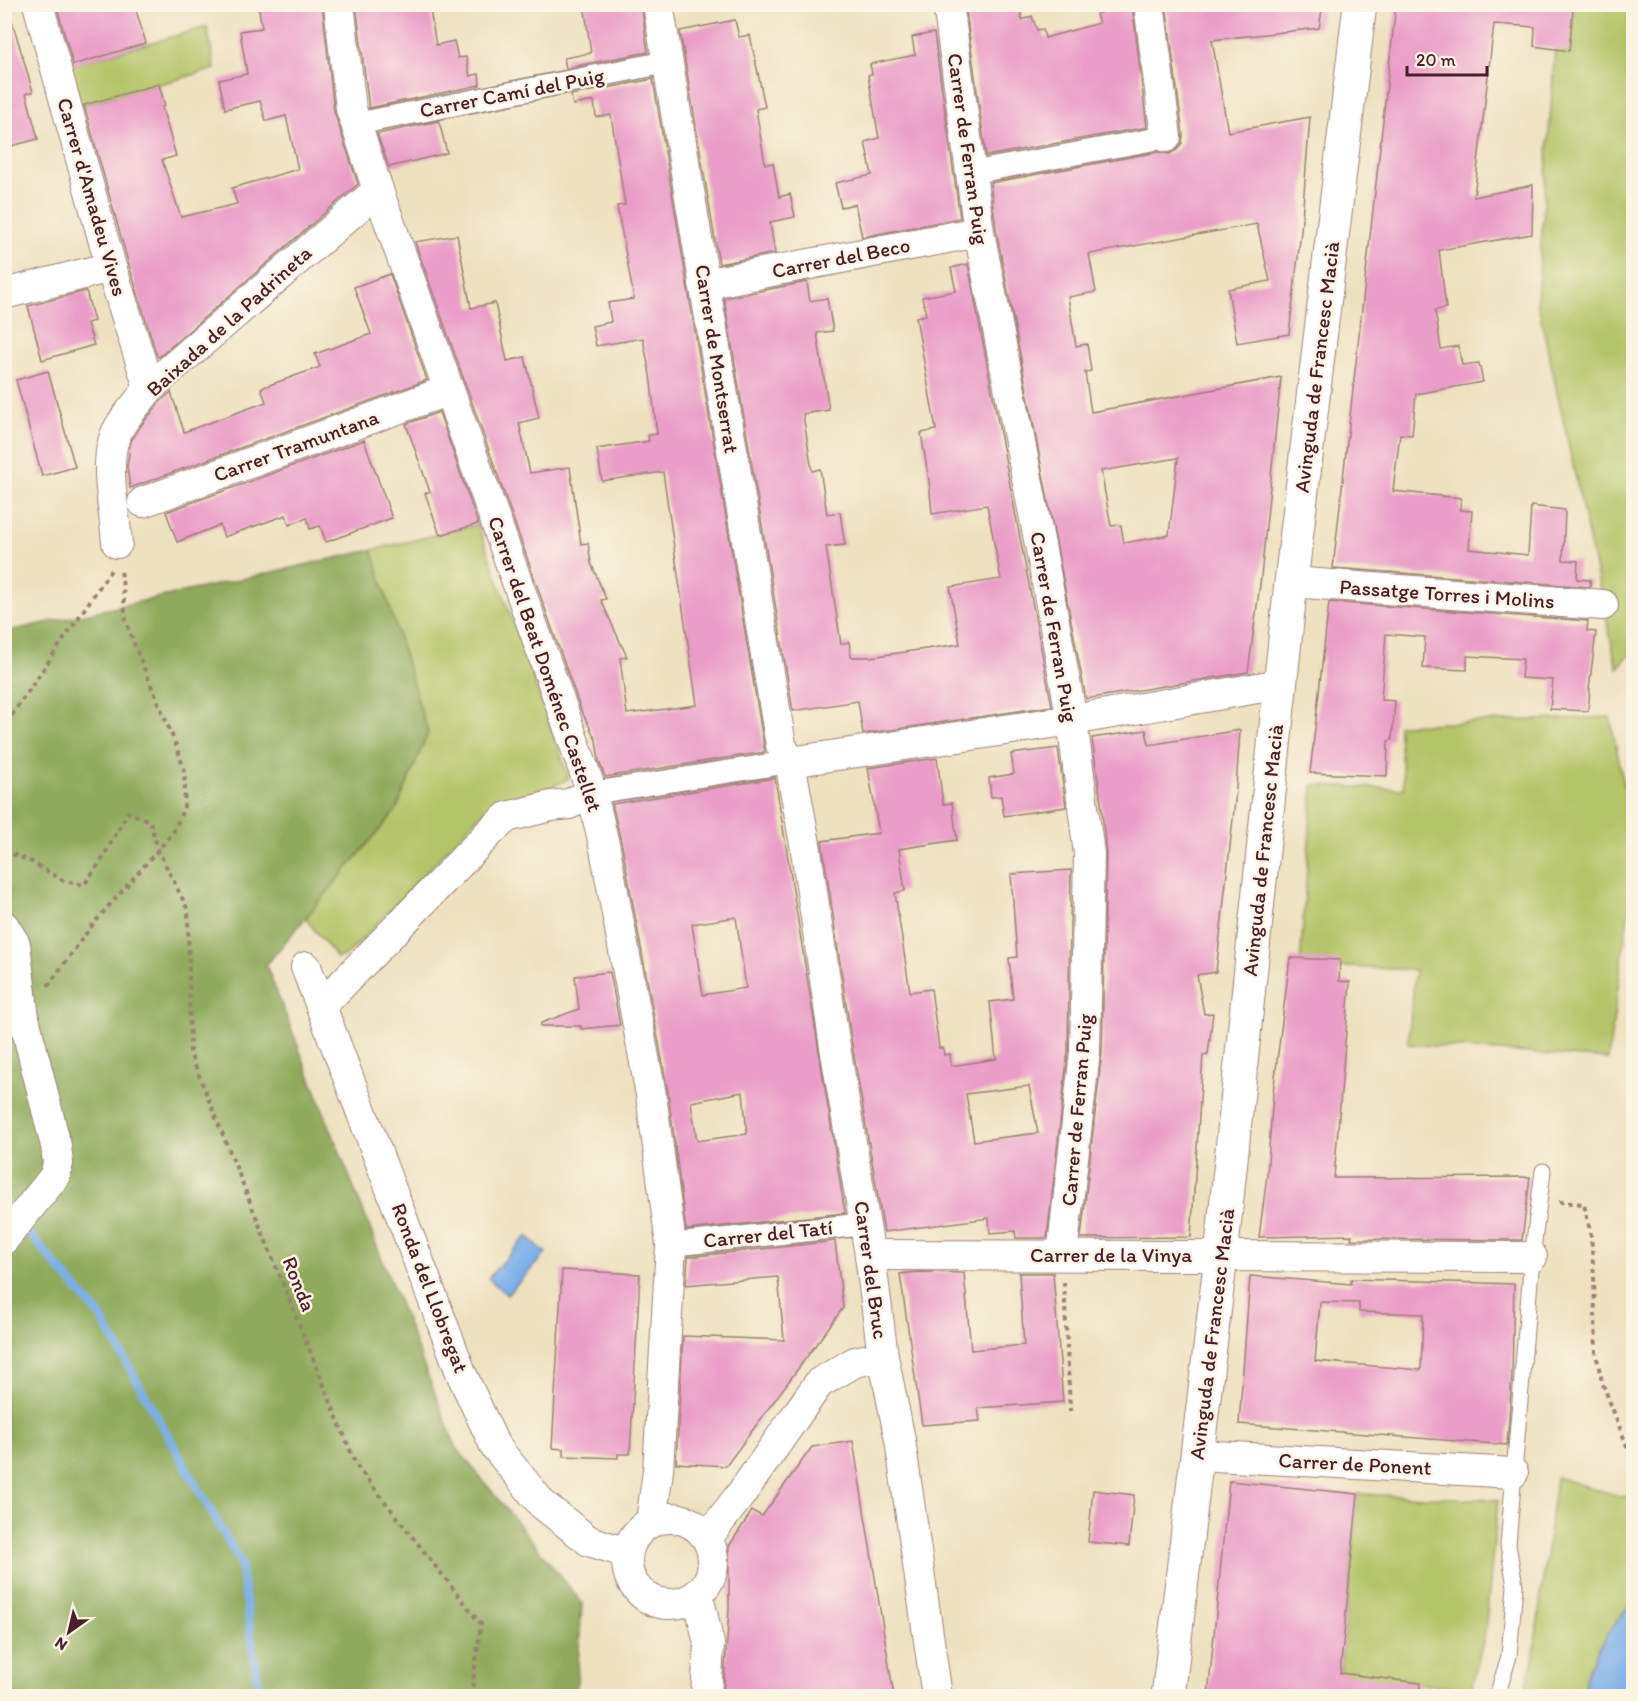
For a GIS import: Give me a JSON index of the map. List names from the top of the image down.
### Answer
{
  "streets": {
    "street": [
      "Carrer Camí del Puig",
      "Carrer de Ferran Puig",
      "Carrer d'Amadeu Vives",
      "Carrer del Beco",
      "Baixada de la Padrineta",
      "Carrer de Montserrat",
      "Avinguda de Francesc Macià",
      "Carrer Tramuntana",
      "Passatge Torres i Molins",
      "Carrer del Beat Doménec Castellet",
      "Carrer del Tatí",
      "Carrer de la Vinya",
      "Carrer del Bruc",
      "Ronda del Llobregat",
      "Carrer de Ponent"
    ],
    "path": ["Ronda"]
  },
  "crossings": [
    ["Carrer Camí del Puig", "Carrer de Montserrat"],
    ["Carrer Camí del Puig", "Carrer del Beat Doménec Castellet"],
    ["Carrer de Ferran Puig", "Carrer del Beco"],
    ["Carrer de Ferran Puig", "Carrer de la Vinya"],
    ["Carrer d'Amadeu Vives", "Baixada de la Padrineta"],
    ["Carrer del Beco", "Carrer de Montserrat"],
    ["Baixada de la Padrineta", "Carrer del Beat Doménec Castellet"],
    ["Carrer de Montserrat", "Carrer del Bruc"],
    ["Avinguda de Francesc Macià", "Passatge Torres i Molins"],
    ["Avinguda de Francesc Macià", "Carrer de la Vinya"],
    ["Avinguda de Francesc Macià", "Carrer de Ponent"],
    ["Carrer Tramuntana", "Carrer del Beat Doménec Castellet"],
    ["Carrer del Beat Doménec Castellet", "Carrer del Tatí"],
    ["Carrer del Beat Doménec Castellet", "Ronda del Llobregat"],
    ["Carrer del Tatí", "Carrer del Bruc"],
    ["Carrer de la Vinya", "Carrer del Bruc"]
  ],
  "scale_bar": "20 m",
  "north": "bottom left"
}
